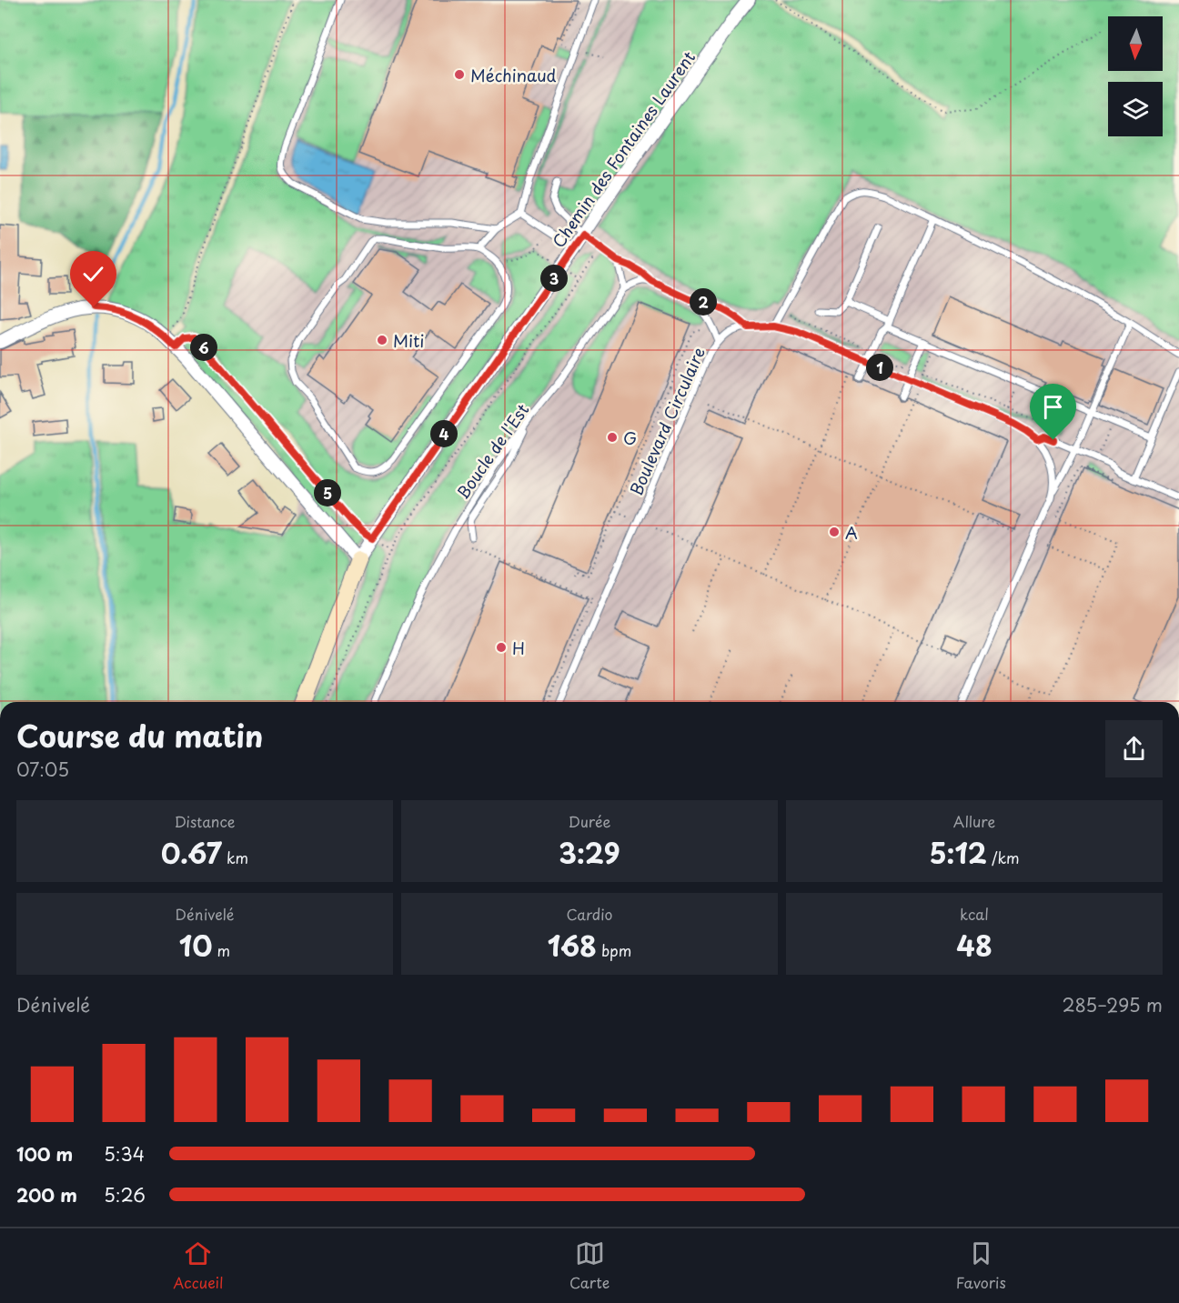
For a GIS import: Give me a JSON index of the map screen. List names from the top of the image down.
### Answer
{
  "streets": {
    "street": ["Chemin des Fontaines Laurent"],
    "lane": ["Boulevard Circulaire", "Boucle de l'Est"]
  },
  "places": [
    "Méchinaud",
    "Miti",
    "G",
    "A",
    "H"
  ],
  "north": "bottom",
  "page": {
    "pins": [
      "3",
      "2",
      "6",
      "1",
      "4",
      "5"
    ],
    "heading": ["Course du matin", "07:05"],
    "stats": [
      ["Distance", "0.67 km"],
      ["Durée", "3:29"],
      ["Allure", "5:12 /km"],
      ["Dénivelé", "10 m"],
      ["Cardio", "168 bpm"],
      ["kcal", "48"]
    ],
    "chart": ["Dénivelé", "285–295 m"],
    "list": [
      {
        "name": "100 m",
        "note": "5:34"
      },
      {
        "name": "200 m",
        "note": "5:26"
      }
    ],
    "tabs": ["Accueil", "Carte", "Favoris"]
  }
}
